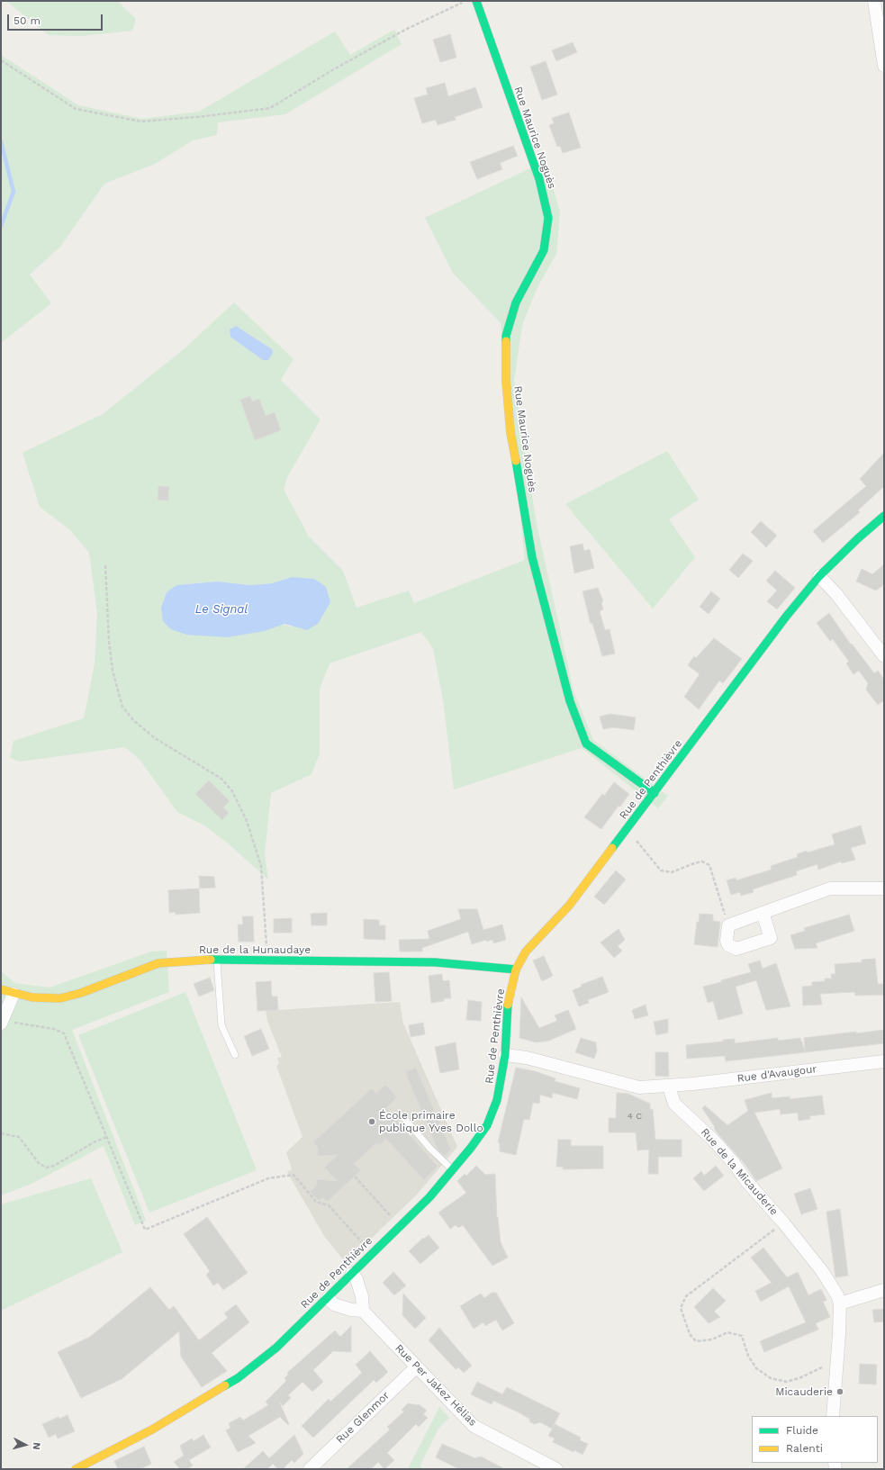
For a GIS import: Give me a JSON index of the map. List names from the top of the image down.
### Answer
{
  "streets": {
    "street": [
      "Rue Maurice Noguès",
      "Rue de Penthièvre",
      "Rue de la Hunaudaye",
      "Rue d'Avaugour",
      "Rue de la Micauderie",
      "Rue Per Jakez Hélias",
      "Rue Glenmor"
    ]
  },
  "crossings": [
    ["Rue Maurice Noguès", "Rue de Penthièvre"],
    ["Rue de Penthièvre", "Rue de la Hunaudaye"],
    ["Rue d'Avaugour", "Rue de la Micauderie"],
    ["Rue Per Jakez Hélias", "Rue Glenmor"]
  ],
  "water": ["Le Signal"],
  "places": ["École primaire publique Yves Dollo", "Micauderie"],
  "house_numbers": ["4 C"],
  "legend": ["Fluide", "Ralenti"],
  "scale_bar": "50 m",
  "north": "right"
}
